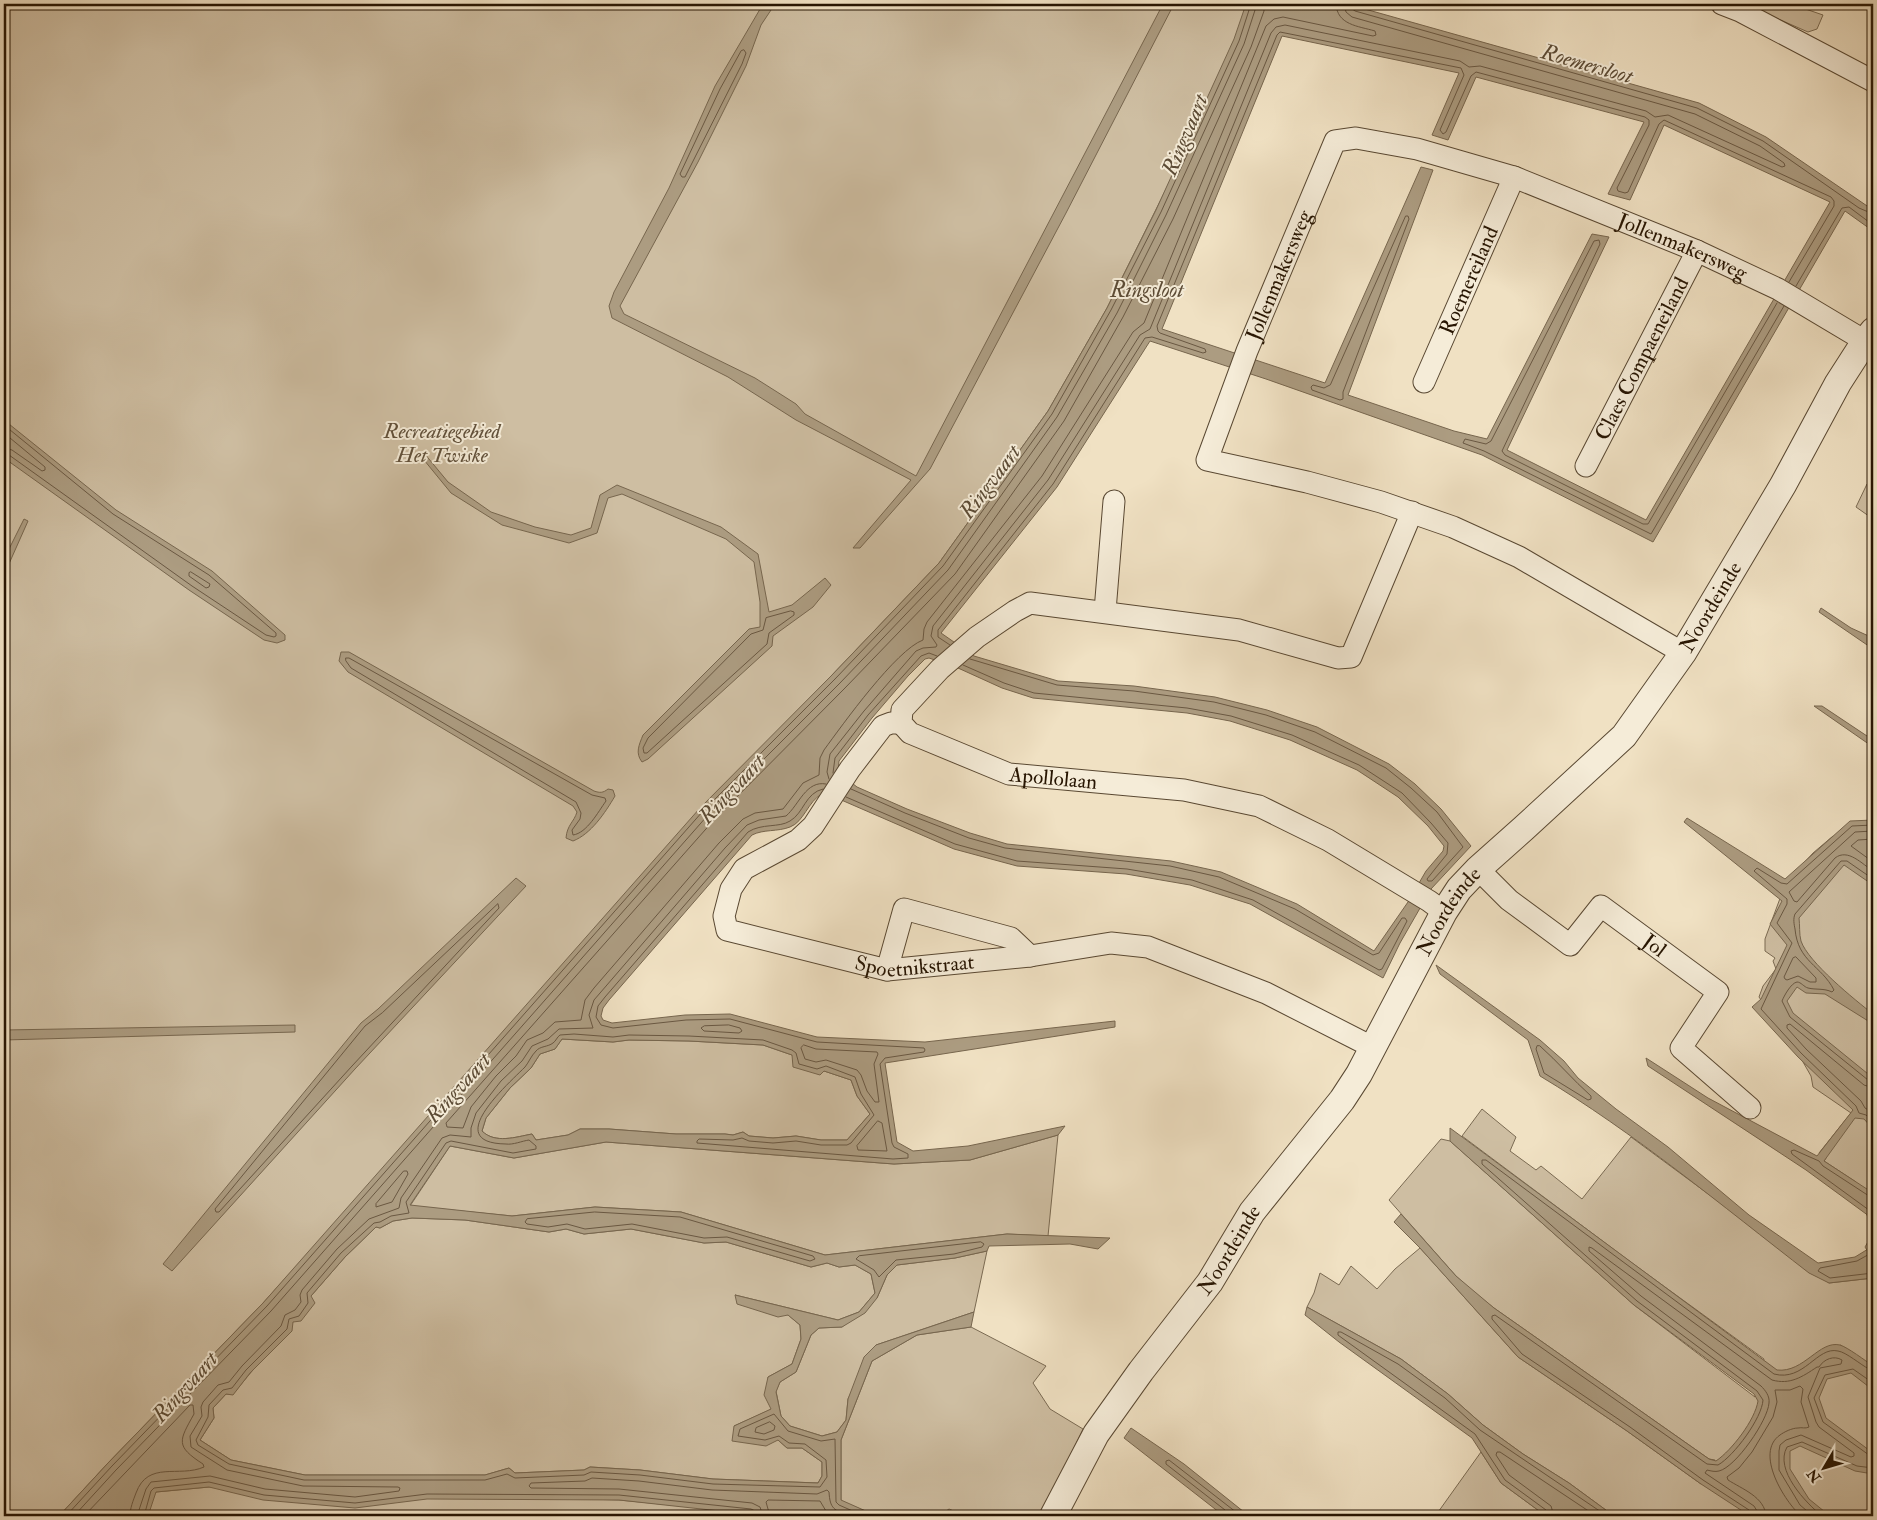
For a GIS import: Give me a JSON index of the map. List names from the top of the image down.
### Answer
{
  "streets": {
    "street": [
      "Jollenmakersweg",
      "Roemereiland",
      "Claes Compaeneiland",
      "Noordeinde",
      "Apollolaan",
      "Jol",
      "Spoetnikstraat"
    ]
  },
  "crossings": [
    ["Jollenmakersweg", "Roemereiland"],
    ["Jollenmakersweg", "Claes Compaeneiland"],
    ["Jollenmakersweg", "Noordeinde"],
    ["Noordeinde", "Apollolaan"],
    ["Noordeinde", "Jol"],
    ["Noordeinde", "Spoetnikstraat"],
    ["Apollolaan", "Spoetnikstraat"]
  ],
  "water": ["Roemersloot", "Ringvaart", "Ringsloot"],
  "parks": ["Recreatiegebied Het Twiske"],
  "north": "bottom left"
}
